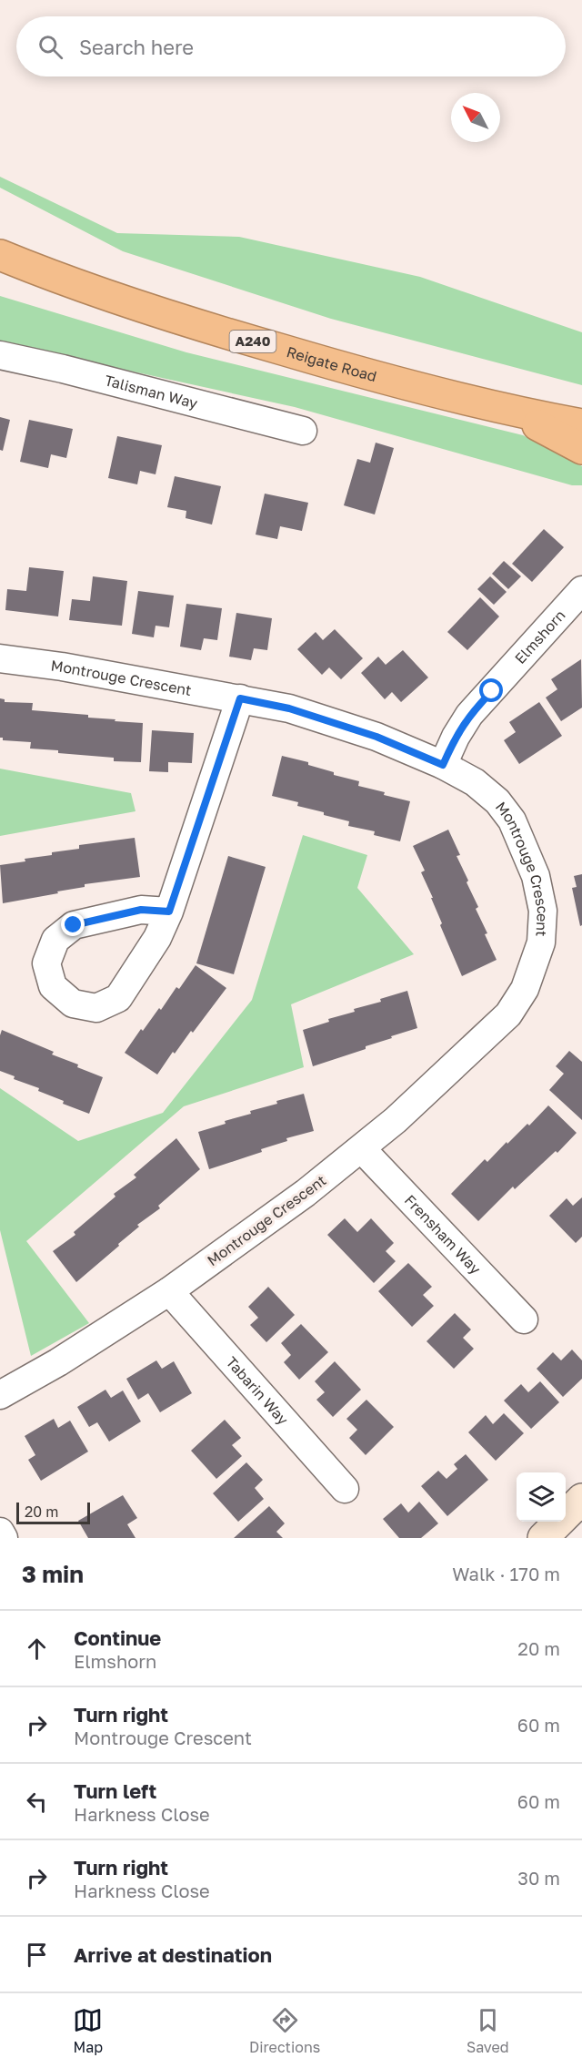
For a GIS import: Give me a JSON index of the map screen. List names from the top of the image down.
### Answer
{
  "streets": {
    "highway": ["A240", "Reigate Road"],
    "street": [
      "Talisman Way",
      "Elmshorn",
      "Montrouge Crescent",
      "Frensham Way",
      "Tabarin Way"
    ]
  },
  "crossings": [
    ["Elmshorn", "Montrouge Crescent"],
    ["Montrouge Crescent", "Frensham Way"],
    ["Montrouge Crescent", "Tabarin Way"]
  ],
  "scale_bar": "20 m",
  "north": "top left",
  "page": {
    "search": "Search here",
    "scale": "20 m",
    "heading": ["3 min", "Walk · 170 m"],
    "list": [
      ["Continue", "Elmshorn", "20 m"],
      ["Turn right", "Montrouge Crescent", "60 m"],
      ["Turn left", "Harkness Close", "60 m"],
      ["Turn right", "Harkness Close", "30 m"],
      "Arrive at destination"
    ],
    "nav": ["Map", "Directions", "Saved"]
  }
}
